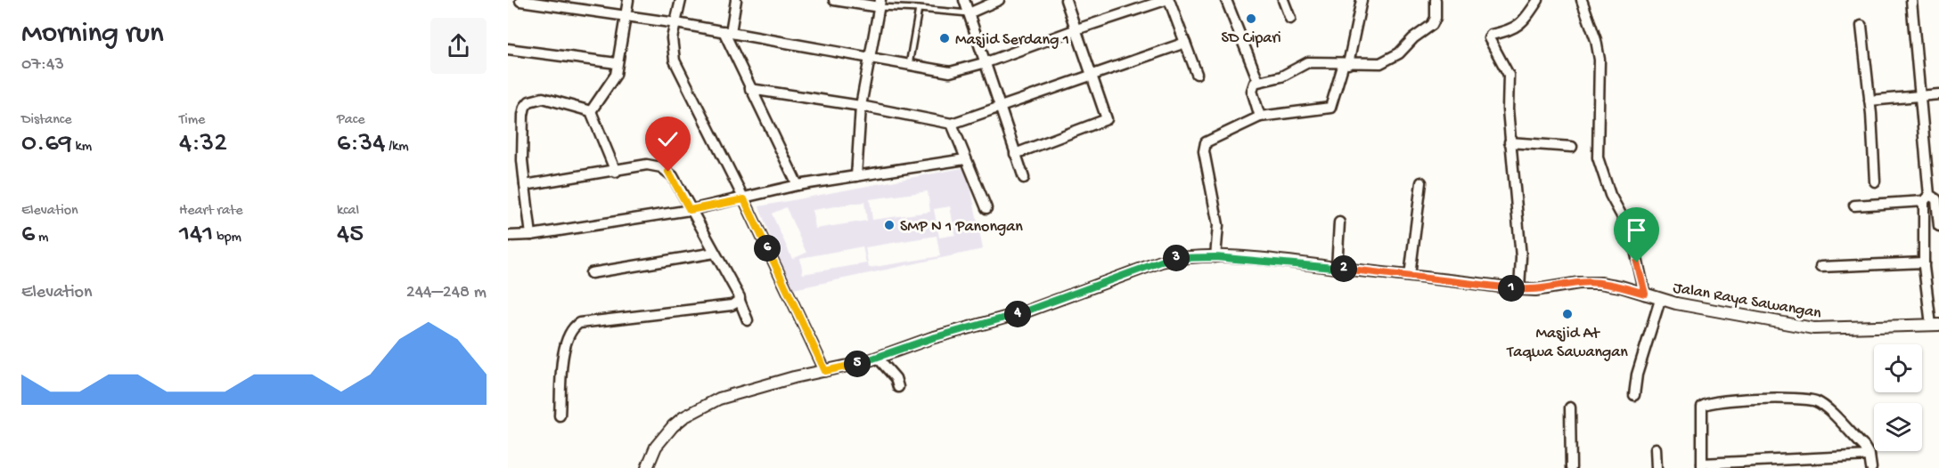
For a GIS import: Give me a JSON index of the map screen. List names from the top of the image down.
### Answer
{
  "streets": {
    "street": ["Jalan Raya Sawangan"]
  },
  "places": [
    "SD Cipari",
    "Masjid Serdang 1",
    "SMP N 1 Panongan",
    "Masjid At Taqwa Sawangan"
  ],
  "page": {
    "heading": ["Morning run", "07:43"],
    "stats": [
      ["Distance", "0.69 km"],
      ["Time", "4:32"],
      ["Pace", "6:34 /km"],
      ["Elevation", "6 m"],
      ["Heart rate", "141 bpm"],
      ["kcal", "45"]
    ],
    "pins": [
      "6",
      "3",
      "2",
      "1",
      "4",
      "5"
    ],
    "chart": ["Elevation", "244–248 m"]
  }
}
